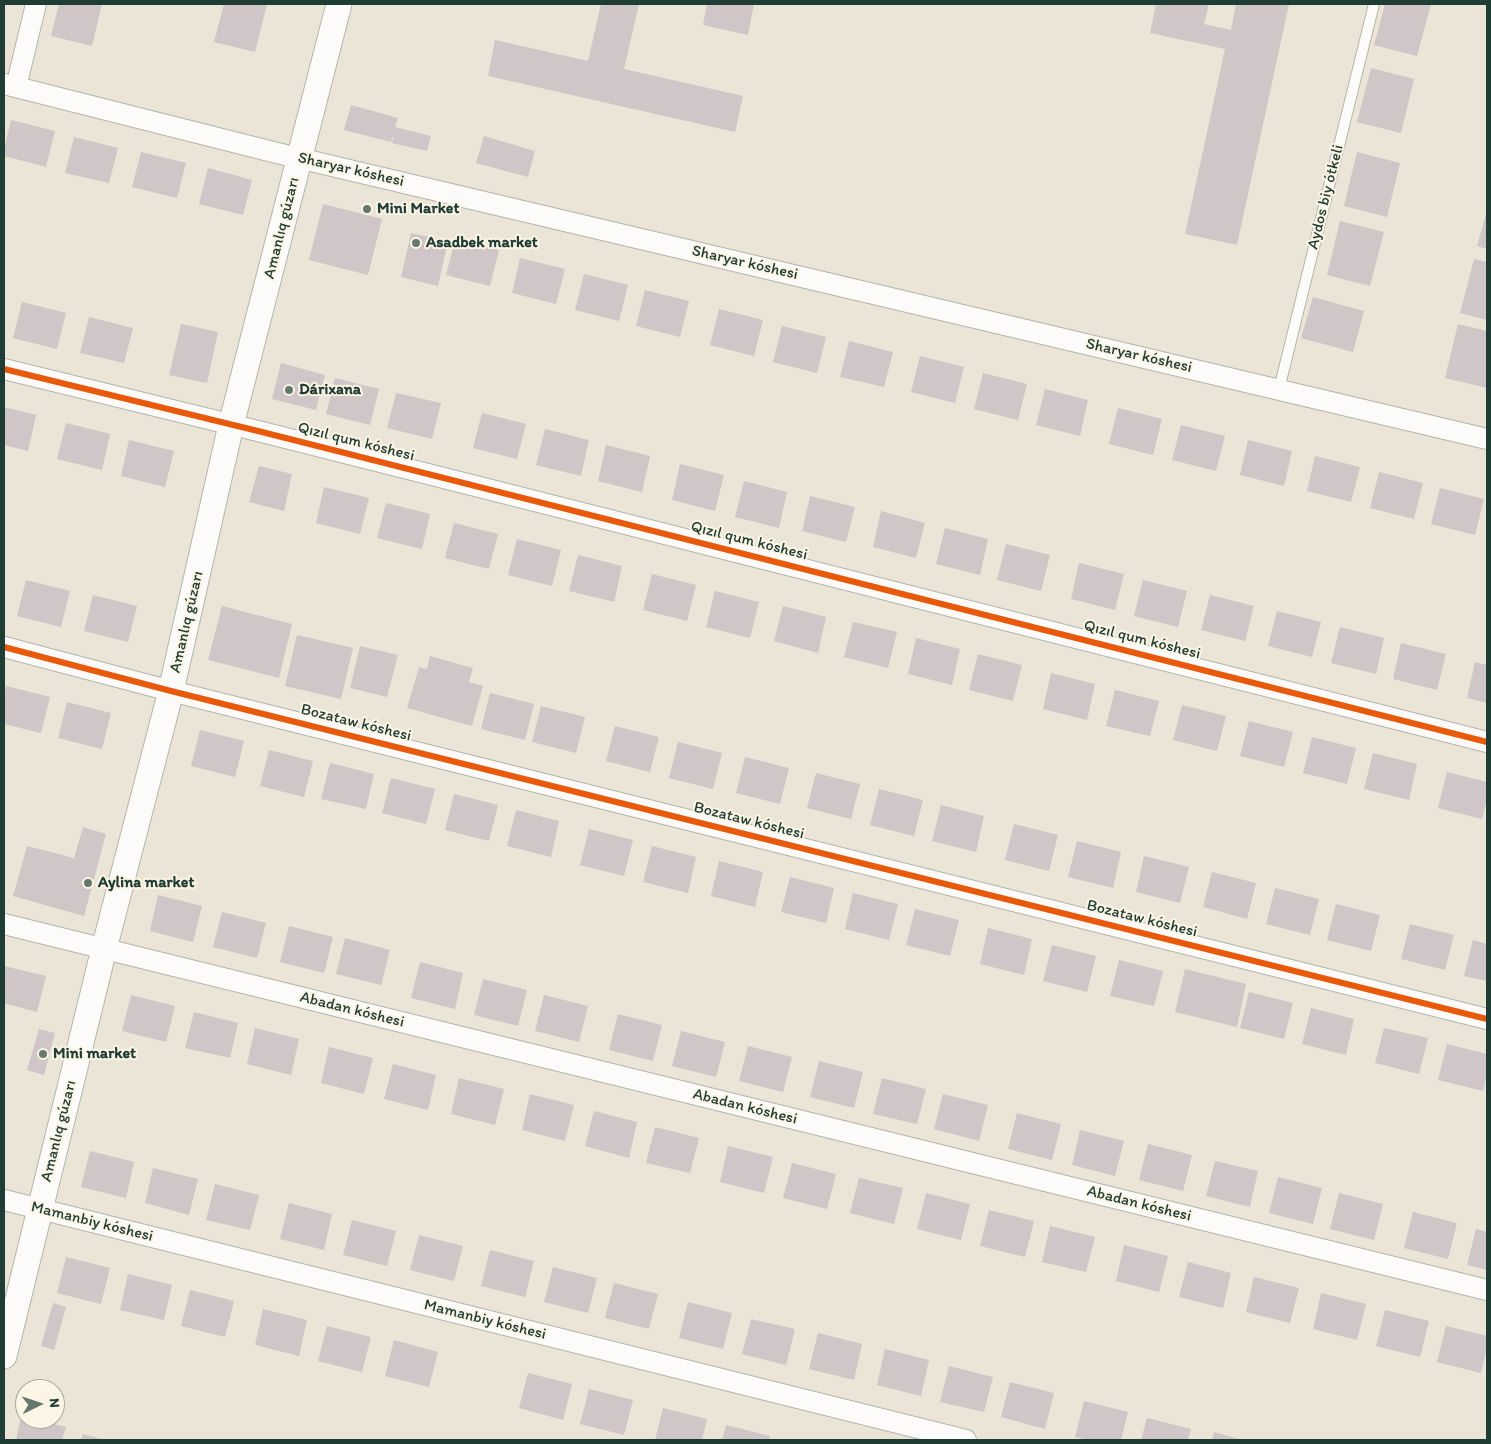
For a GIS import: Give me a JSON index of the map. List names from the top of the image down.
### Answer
{
  "streets": {
    "street": [
      "Sharyar kóshesi",
      "Amanlıq gúzarı",
      "Qızıl qum kóshesi",
      "Bozataw kóshesi",
      "Abadan kóshesi",
      "Mamanbiy kóshesi"
    ],
    "lane": ["Aydos biy ótkeli"]
  },
  "crossings": [
    ["Sharyar kóshesi", "Aydos biy ótkeli"],
    ["Sharyar kóshesi", "Amanlıq gúzarı"],
    ["Amanlıq gúzarı", "Qızıl qum kóshesi"],
    ["Amanlıq gúzarı", "Bozataw kóshesi"],
    ["Amanlıq gúzarı", "Abadan kóshesi"],
    ["Amanlıq gúzarı", "Mamanbiy kóshesi"]
  ],
  "places": [
    "Mini Market",
    "Asadbek market",
    "Dárixana",
    "Aylina market",
    "Mini market"
  ],
  "north": "right"
}
